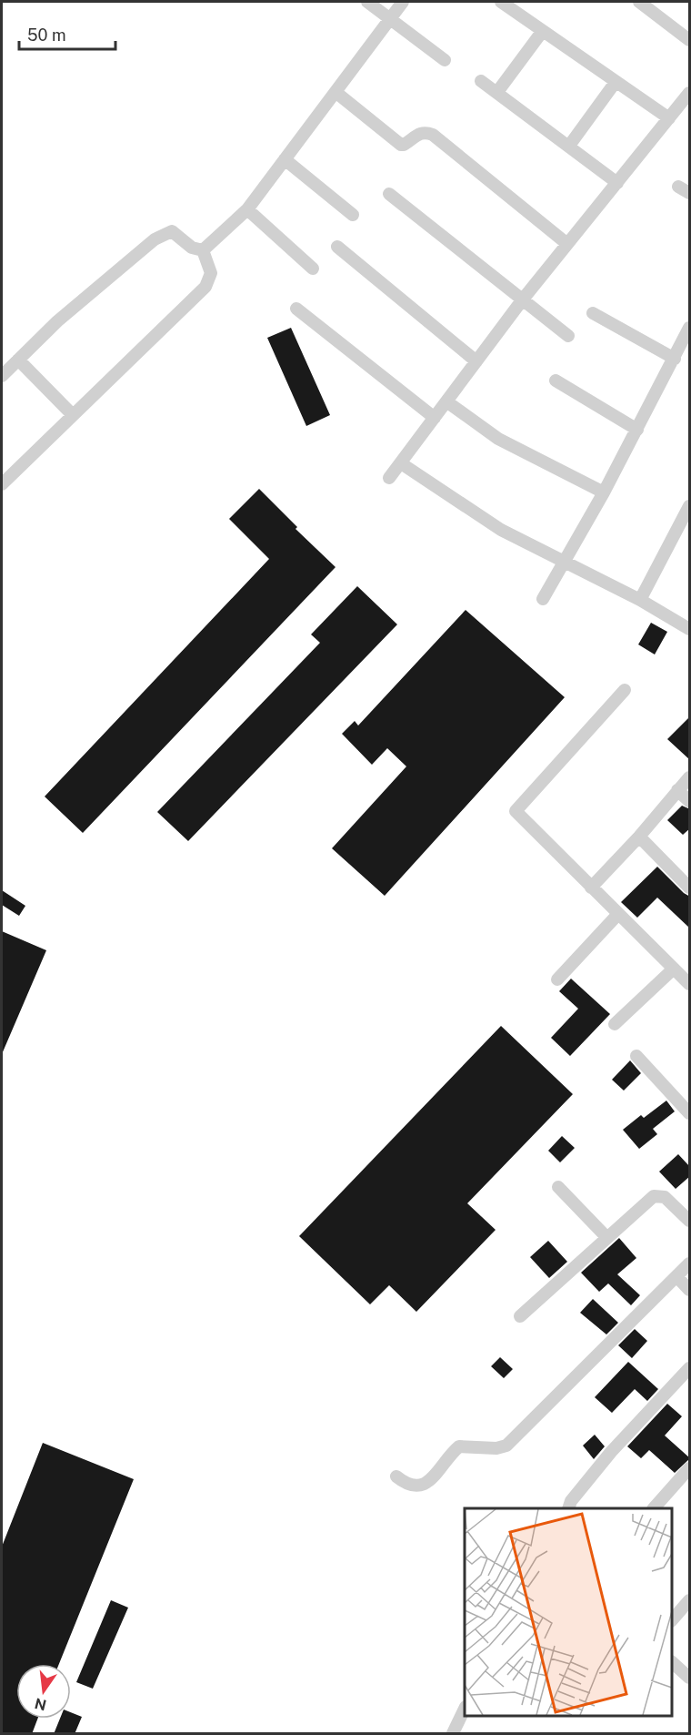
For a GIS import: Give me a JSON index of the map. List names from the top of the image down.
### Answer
{
  "scale_bar": "50 m",
  "north": "bottom"
}
